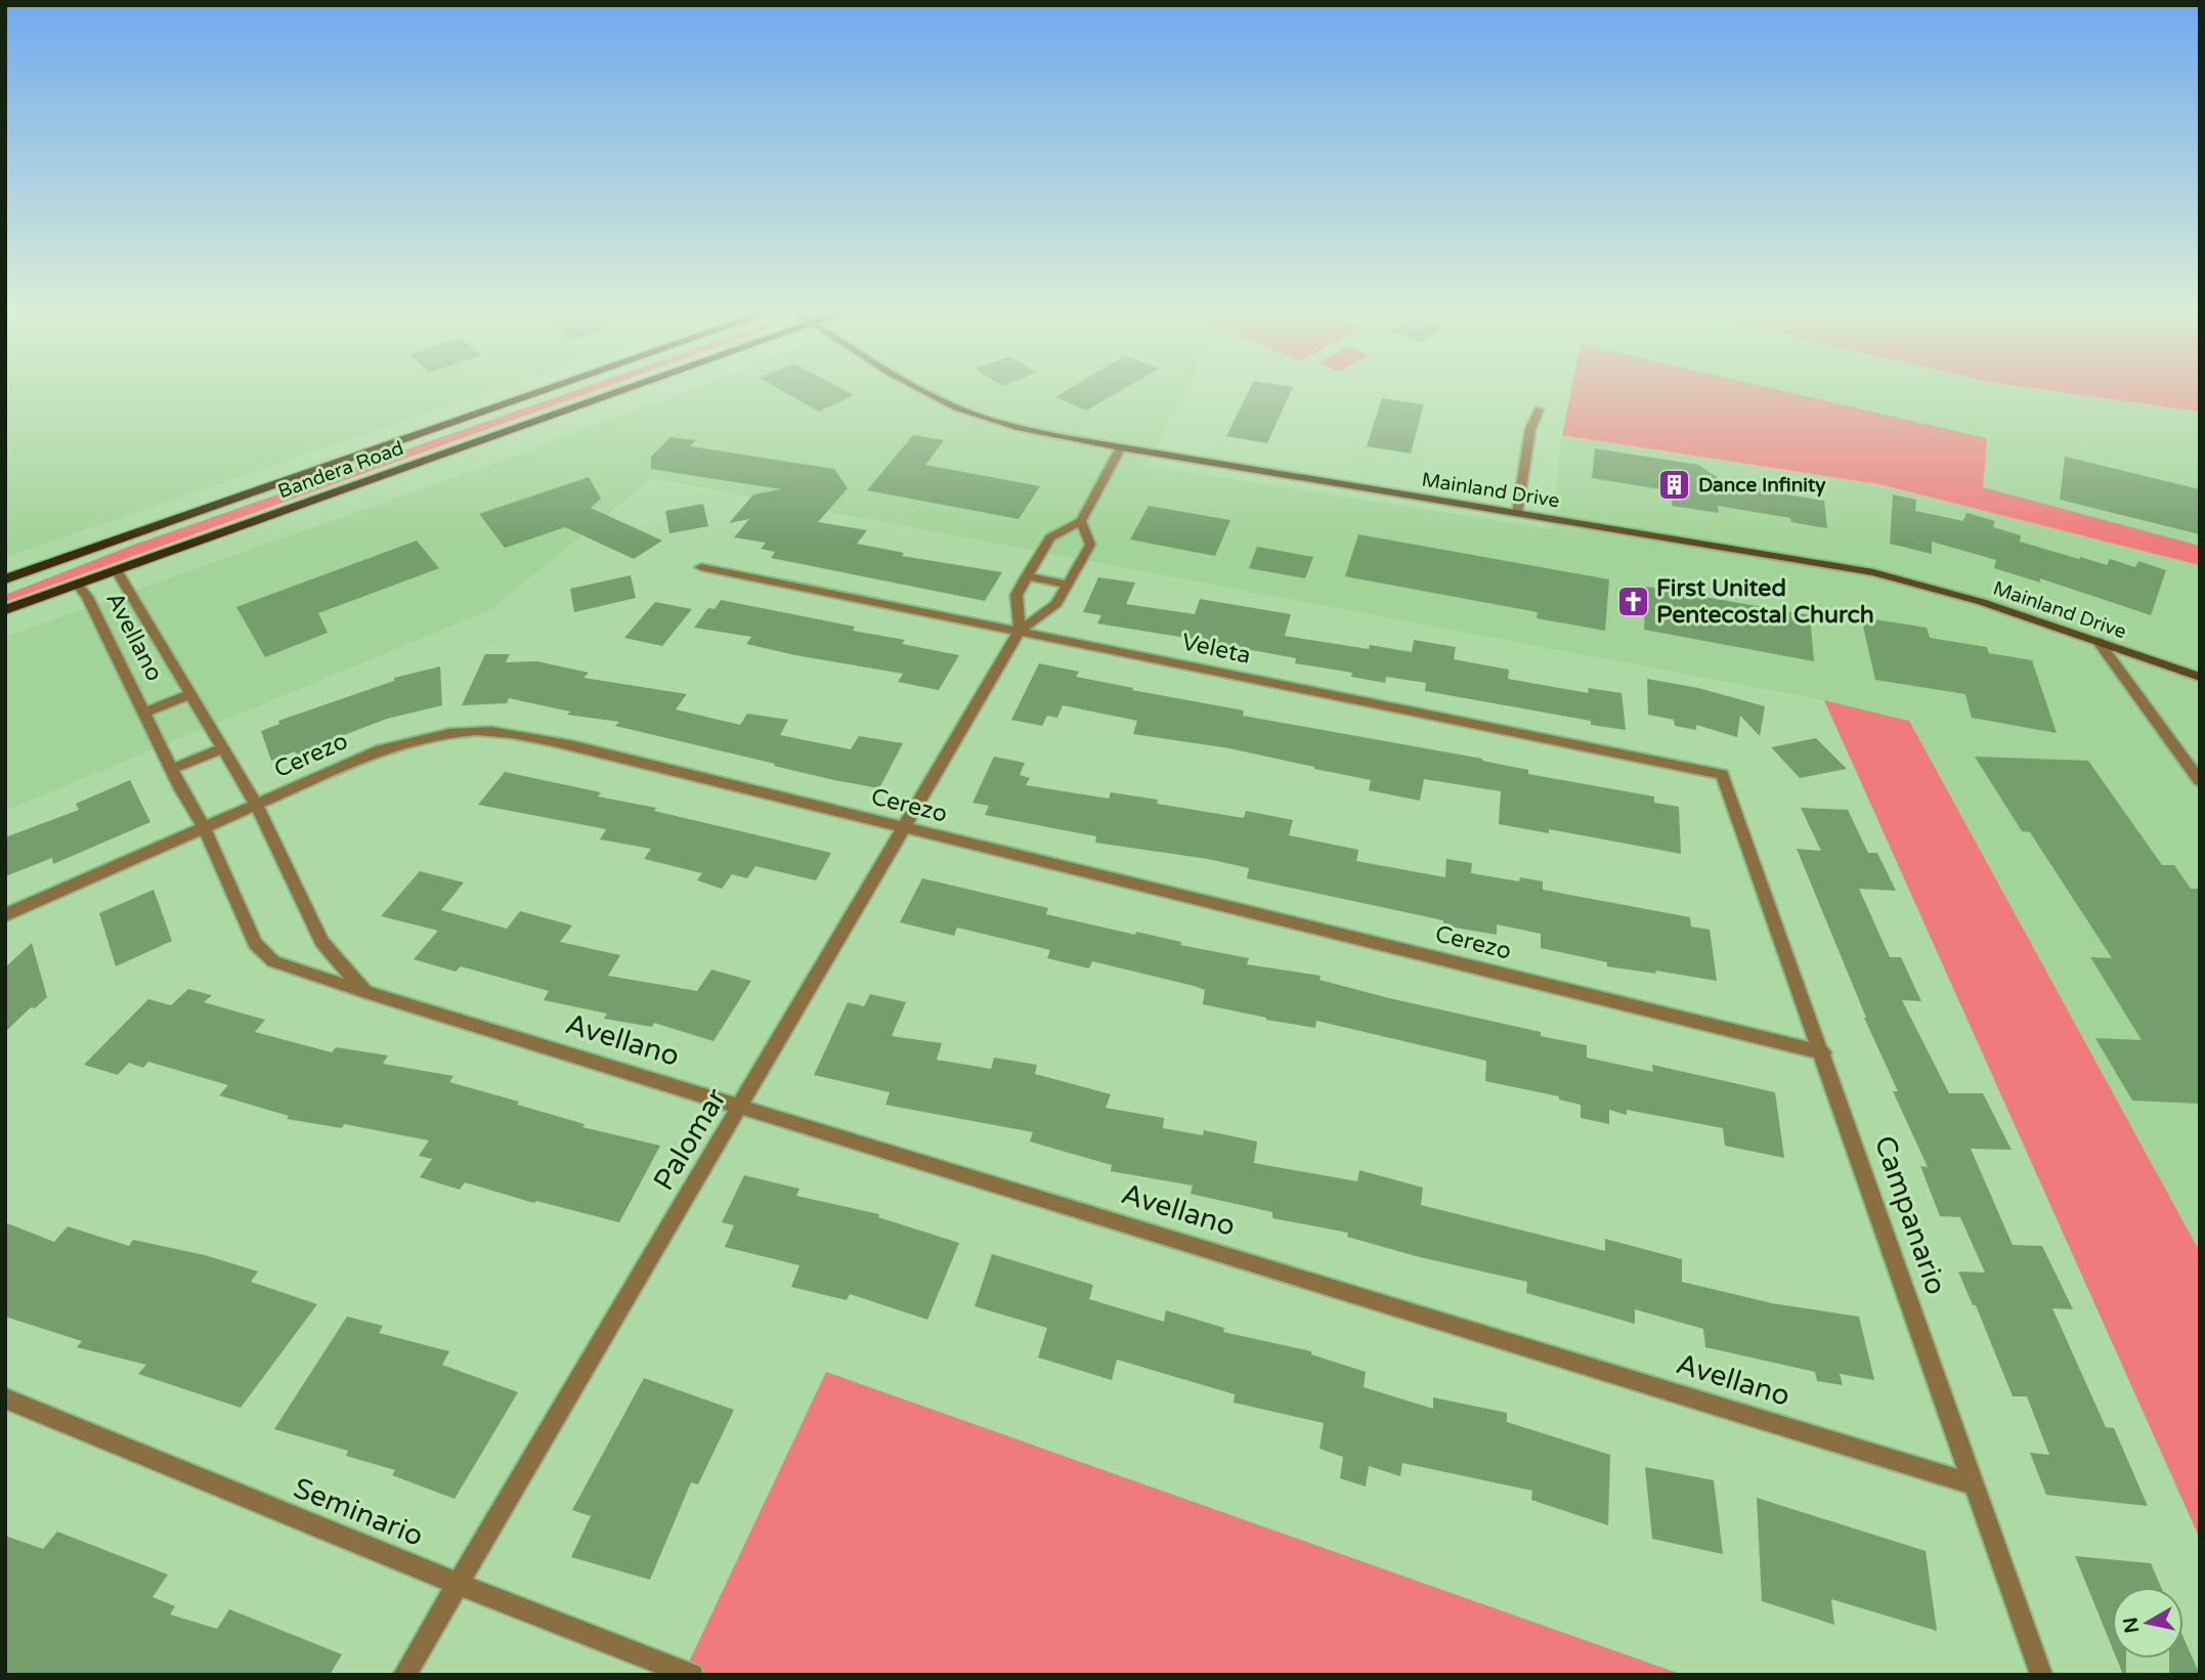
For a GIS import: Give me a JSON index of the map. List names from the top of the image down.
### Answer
{
  "streets": {
    "main road": ["Bandera Road", "Mainland Drive"],
    "street": [
      "Avellano",
      "Veleta",
      "Cerezo",
      "Palomar",
      "Campanario",
      "Seminario"
    ]
  },
  "crossings": [
    ["Bandera Road", "Avellano"],
    ["Avellano", "Cerezo"],
    ["Avellano", "Palomar"],
    ["Avellano", "Campanario"],
    ["Veleta", "Palomar"],
    ["Veleta", "Campanario"],
    ["Cerezo", "Palomar"],
    ["Cerezo", "Campanario"],
    ["Palomar", "Seminario"]
  ],
  "places": {
    "building": ["Dance Infinity"],
    "church": ["First United Pentecostal Church"]
  },
  "north": "left"
}
